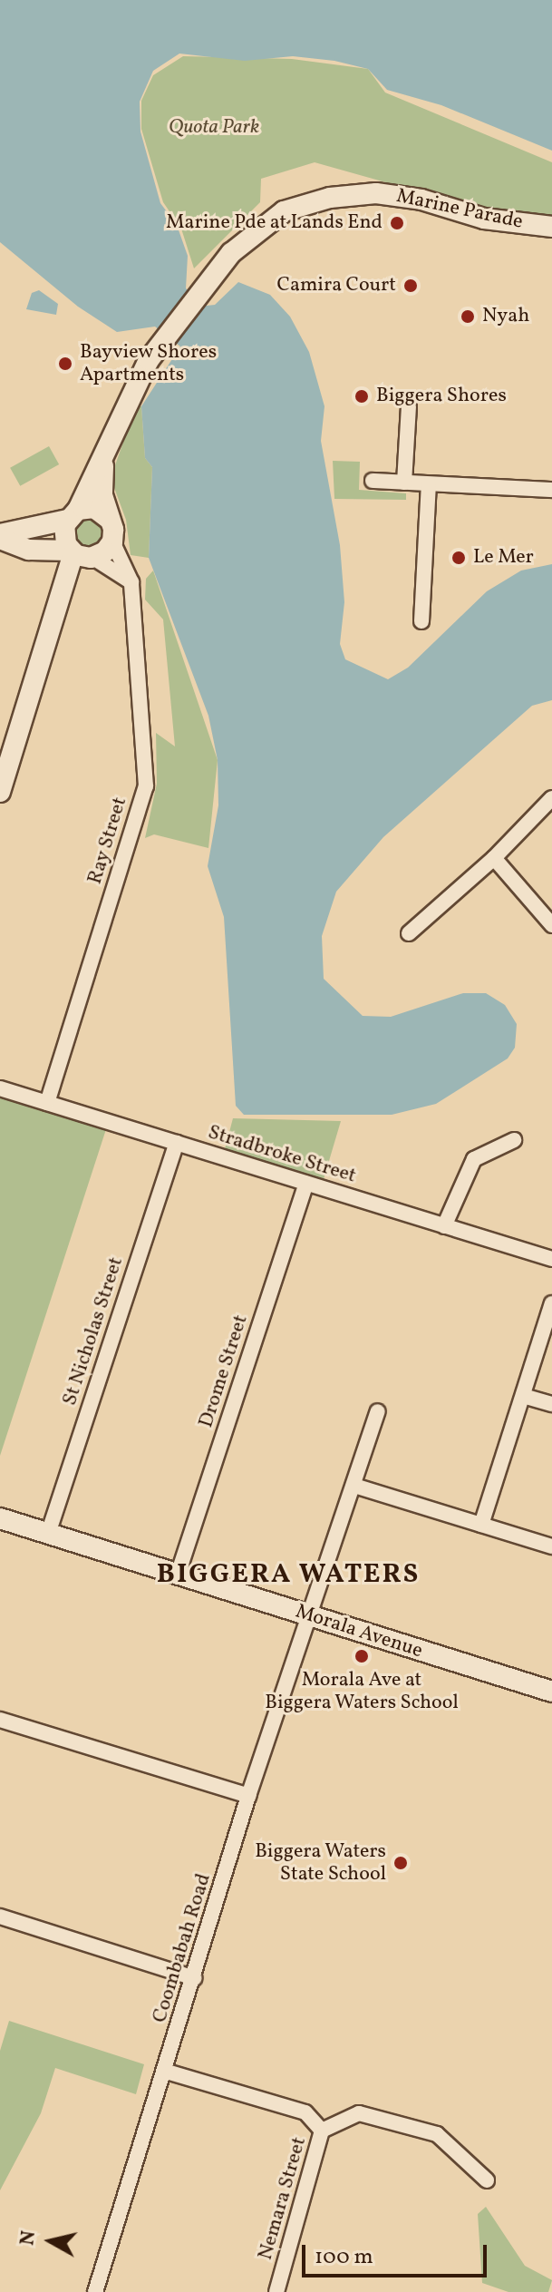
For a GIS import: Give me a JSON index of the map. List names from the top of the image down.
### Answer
{
  "streets": {
    "main road": ["Marine Parade", "Morala Avenue"],
    "street": [
      "Ray Street",
      "Stradbroke Street",
      "St Nicholas Street",
      "Drome Street",
      "Coombabah Road",
      "Nemara Street"
    ]
  },
  "crossings": [
    ["Marine Parade", "Ray Street"],
    ["Ray Street", "Stradbroke Street"],
    ["Stradbroke Street", "St Nicholas Street"],
    ["Stradbroke Street", "Drome Street"],
    ["St Nicholas Street", "Morala Avenue"],
    ["Drome Street", "Morala Avenue"],
    ["Morala Avenue", "Coombabah Road"]
  ],
  "districts": ["BIGGERA WATERS"],
  "parks": ["Quota Park"],
  "places": [
    "Marine Pde at Lands End",
    "Camira Court",
    "Nyah",
    "Bayview Shores Apartments",
    "Biggera Shores",
    "Le Mer",
    "Morala Ave at Biggera Waters School",
    "Biggera Waters State School"
  ],
  "scale_bar": "100 m",
  "north": "left"
}
